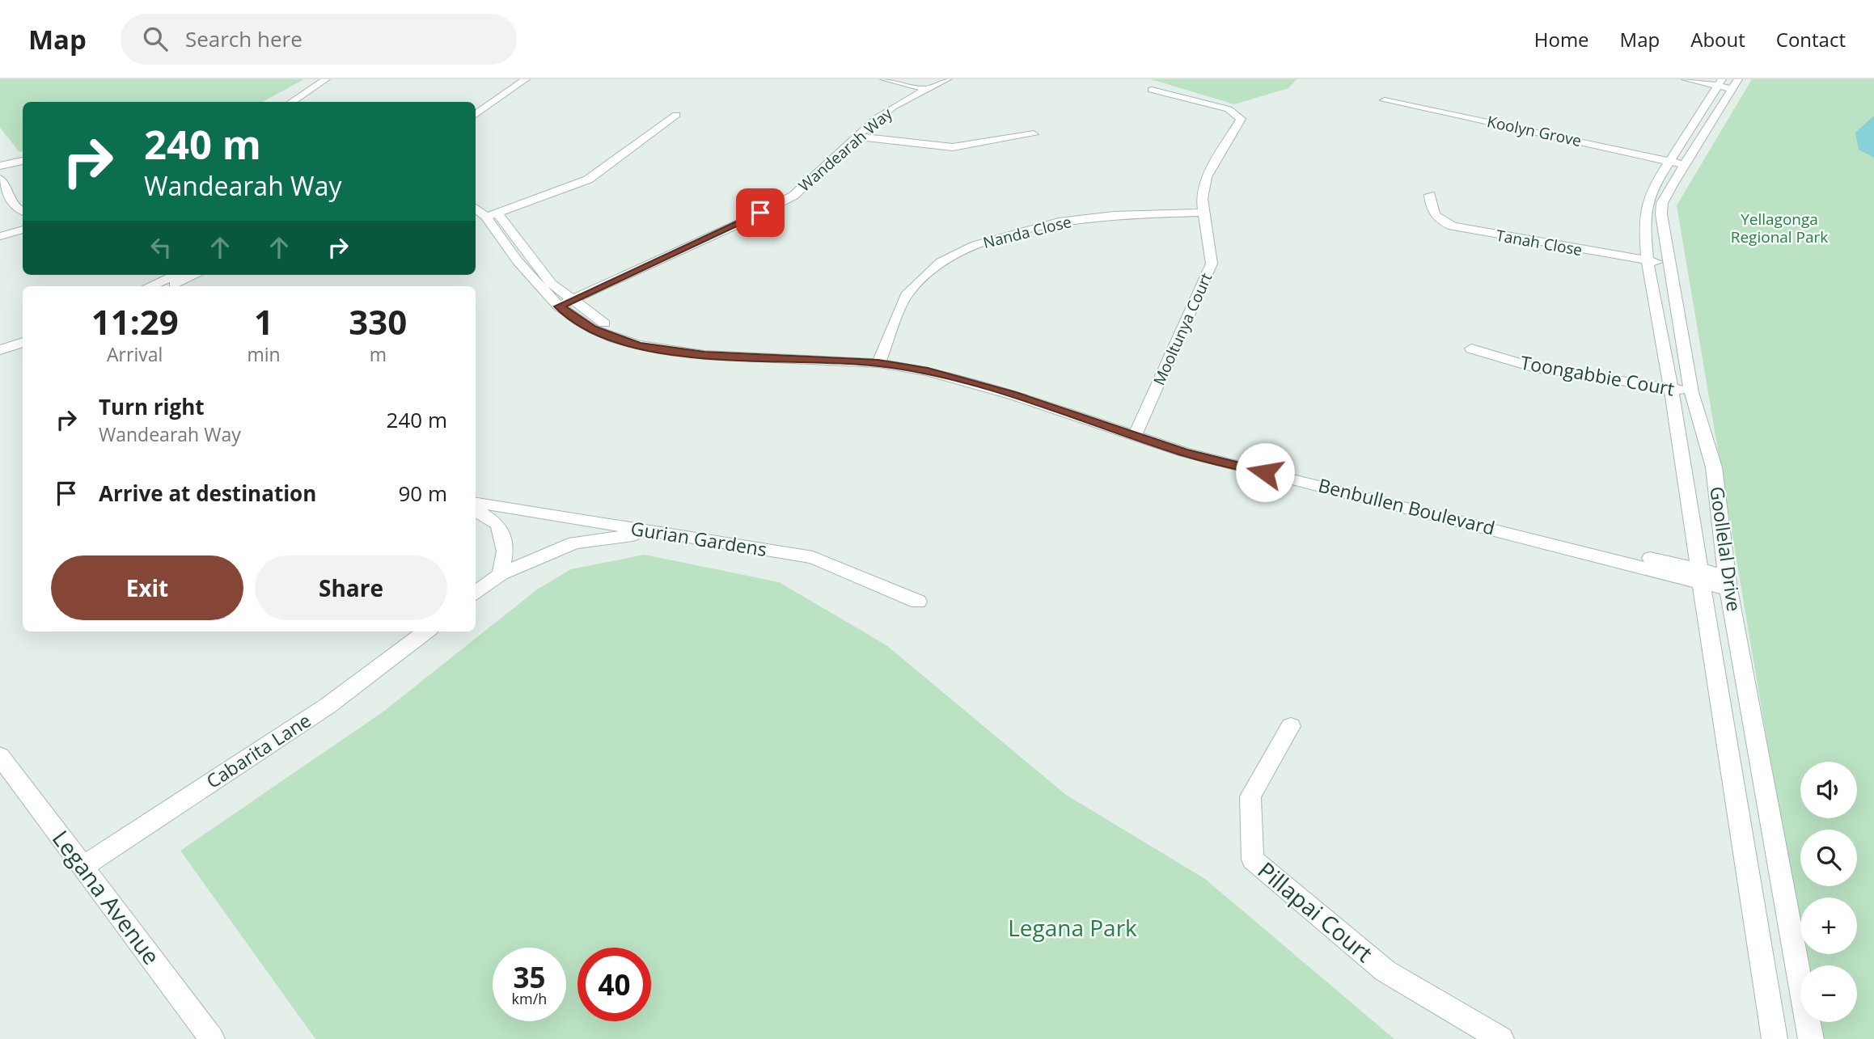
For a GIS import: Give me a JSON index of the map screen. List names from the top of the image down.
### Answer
{
  "streets": {
    "street": [
      "Koolyn Grove",
      "Wandearah Way",
      "Nanda Close",
      "Tanah Close",
      "Mooltunya Court",
      "Toongabbie Court",
      "Benbullen Boulevard",
      "Gurian Gardens",
      "Goollelal Drive",
      "Cabarita Lane",
      "Legana Avenue",
      "Pillapai Court"
    ]
  },
  "crossings": [
    ["Koolyn Grove", "Goollelal Drive"],
    ["Wandearah Way", "Benbullen Boulevard"],
    ["Nanda Close", "Mooltunya Court"],
    ["Nanda Close", "Benbullen Boulevard"],
    ["Tanah Close", "Goollelal Drive"],
    ["Mooltunya Court", "Benbullen Boulevard"],
    ["Toongabbie Court", "Goollelal Drive"],
    ["Benbullen Boulevard", "Goollelal Drive"],
    ["Cabarita Lane", "Legana Avenue"]
  ],
  "parks": ["Yellagonga Regional Park", "Legana Park"],
  "page": {
    "header": "Map",
    "search": "Search here",
    "nav": [
      "Home",
      "Map",
      "About",
      "Contact"
    ],
    "turn": ["240 m", "Wandearah Way"],
    "eta": [
      "11:29",
      "Arrival",
      "1",
      "min",
      "330",
      "m"
    ],
    "list": [
      {
        "name": "Turn right",
        "note": "Wandearah Way",
        "value": "240 m"
      },
      {
        "name": "Arrive at destination",
        "value": "90 m"
      }
    ],
    "buttons": ["Exit", "Share"],
    "map_buttons": ["+", "−"],
    "speed": "35 km/h",
    "limit": "40"
  }
}
